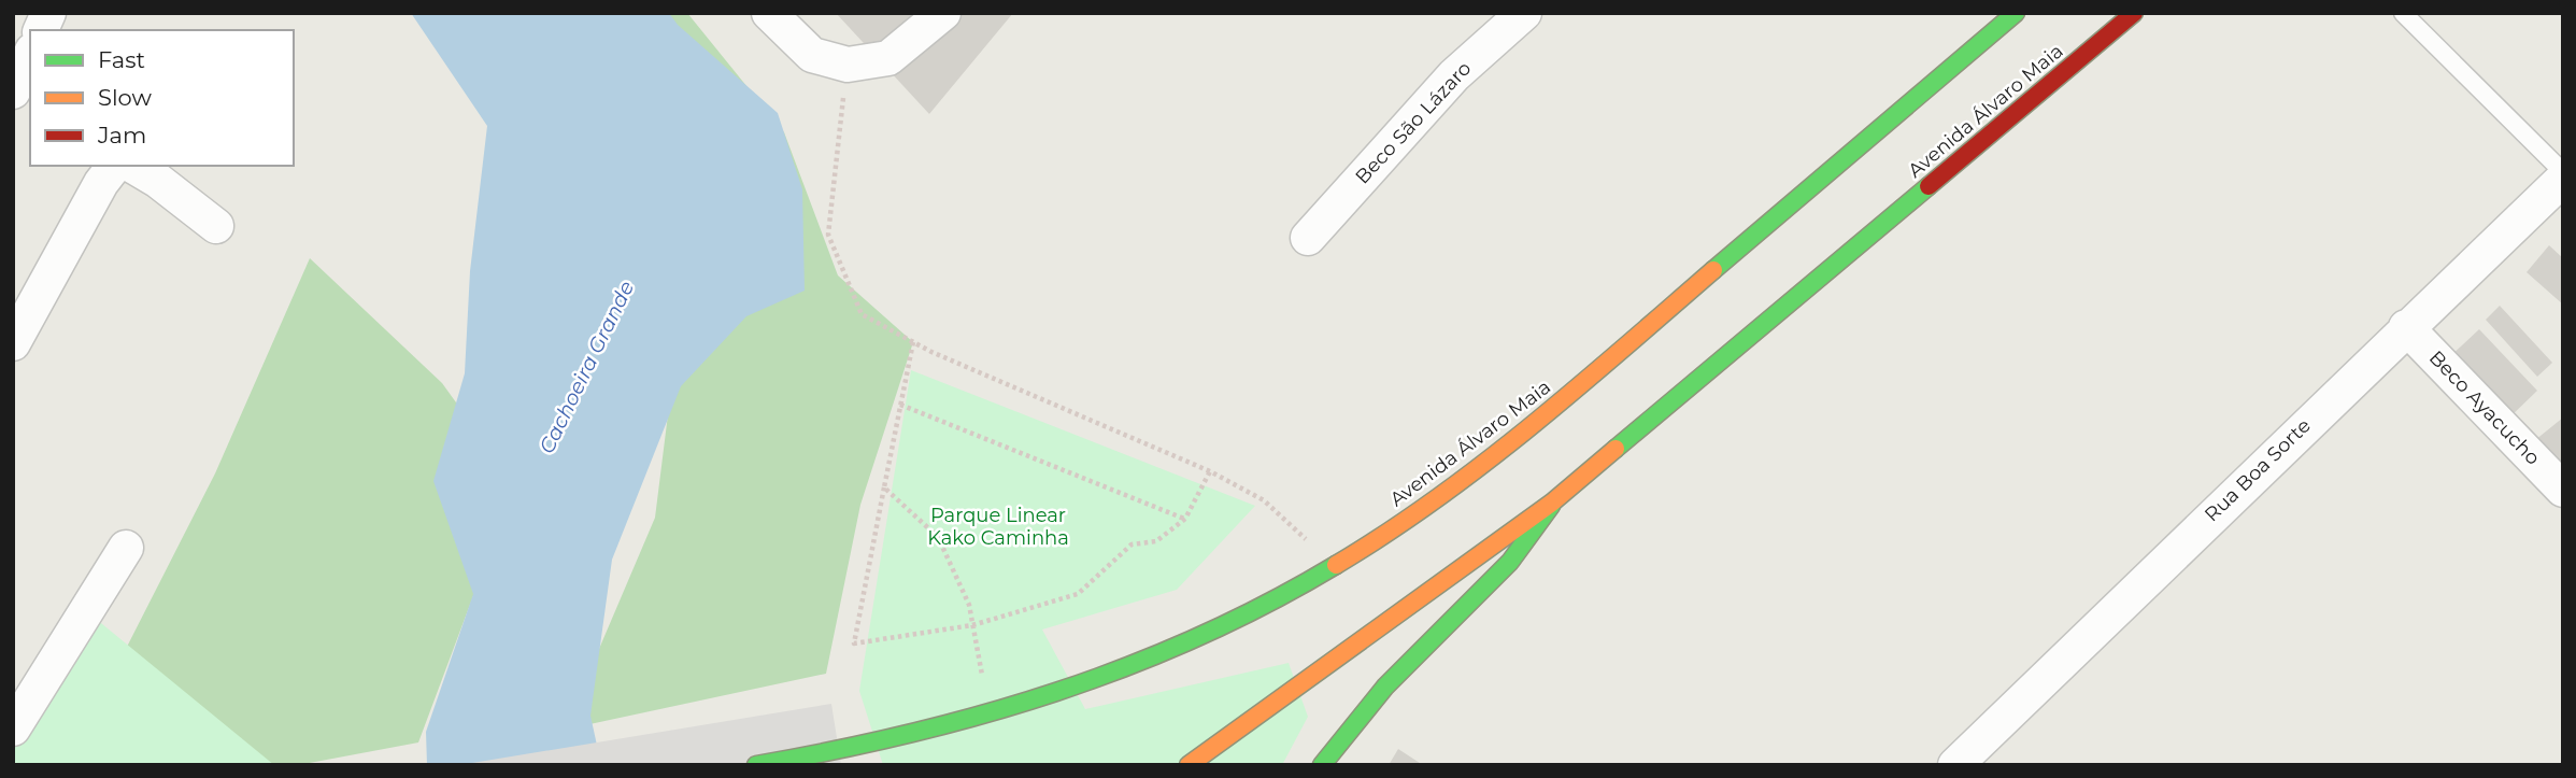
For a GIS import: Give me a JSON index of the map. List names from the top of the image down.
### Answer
{
  "streets": {
    "main road": ["Avenida Álvaro Maia"],
    "street": ["Beco São Lázaro", "Beco Ayacucho", "Rua Boa Sorte"]
  },
  "crossings": [
    ["Beco Ayacucho", "Rua Boa Sorte"]
  ],
  "water": ["Cachoeira Grande"],
  "parks": ["Parque Linear Kako Caminha"],
  "legend": ["Fast", "Slow", "Jam"]
}
